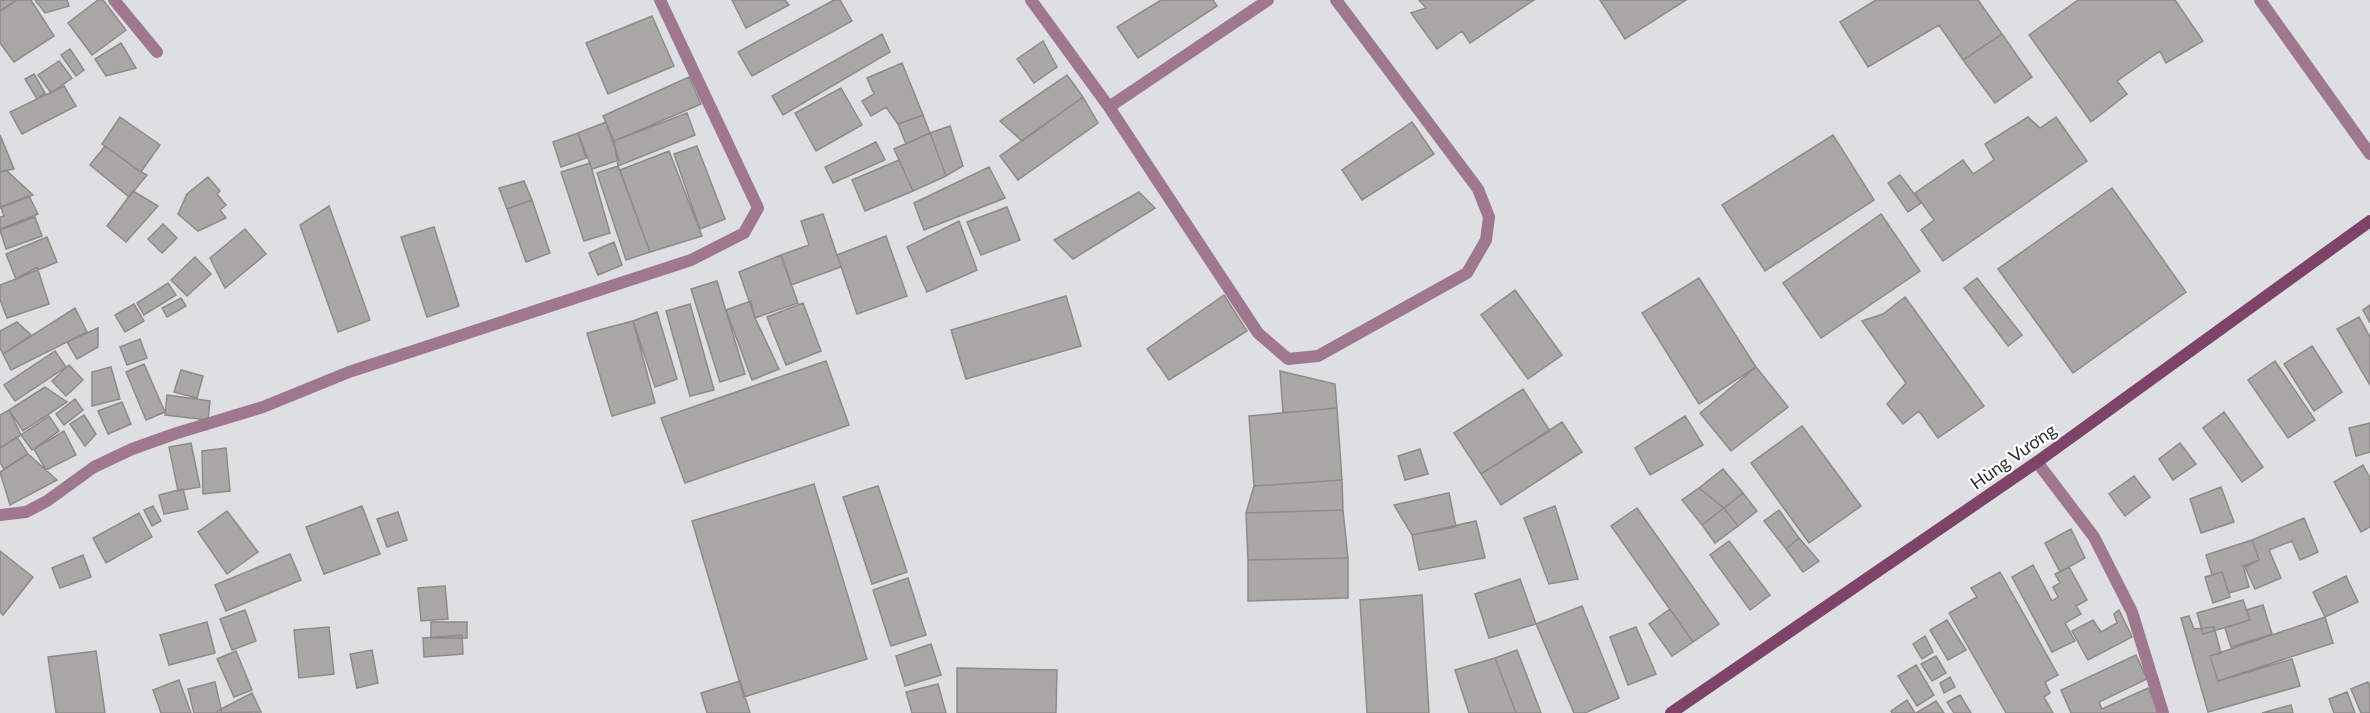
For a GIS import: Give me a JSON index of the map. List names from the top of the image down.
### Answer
{
  "streets": {
    "main road": ["Hùng Vương"]
  }
}
